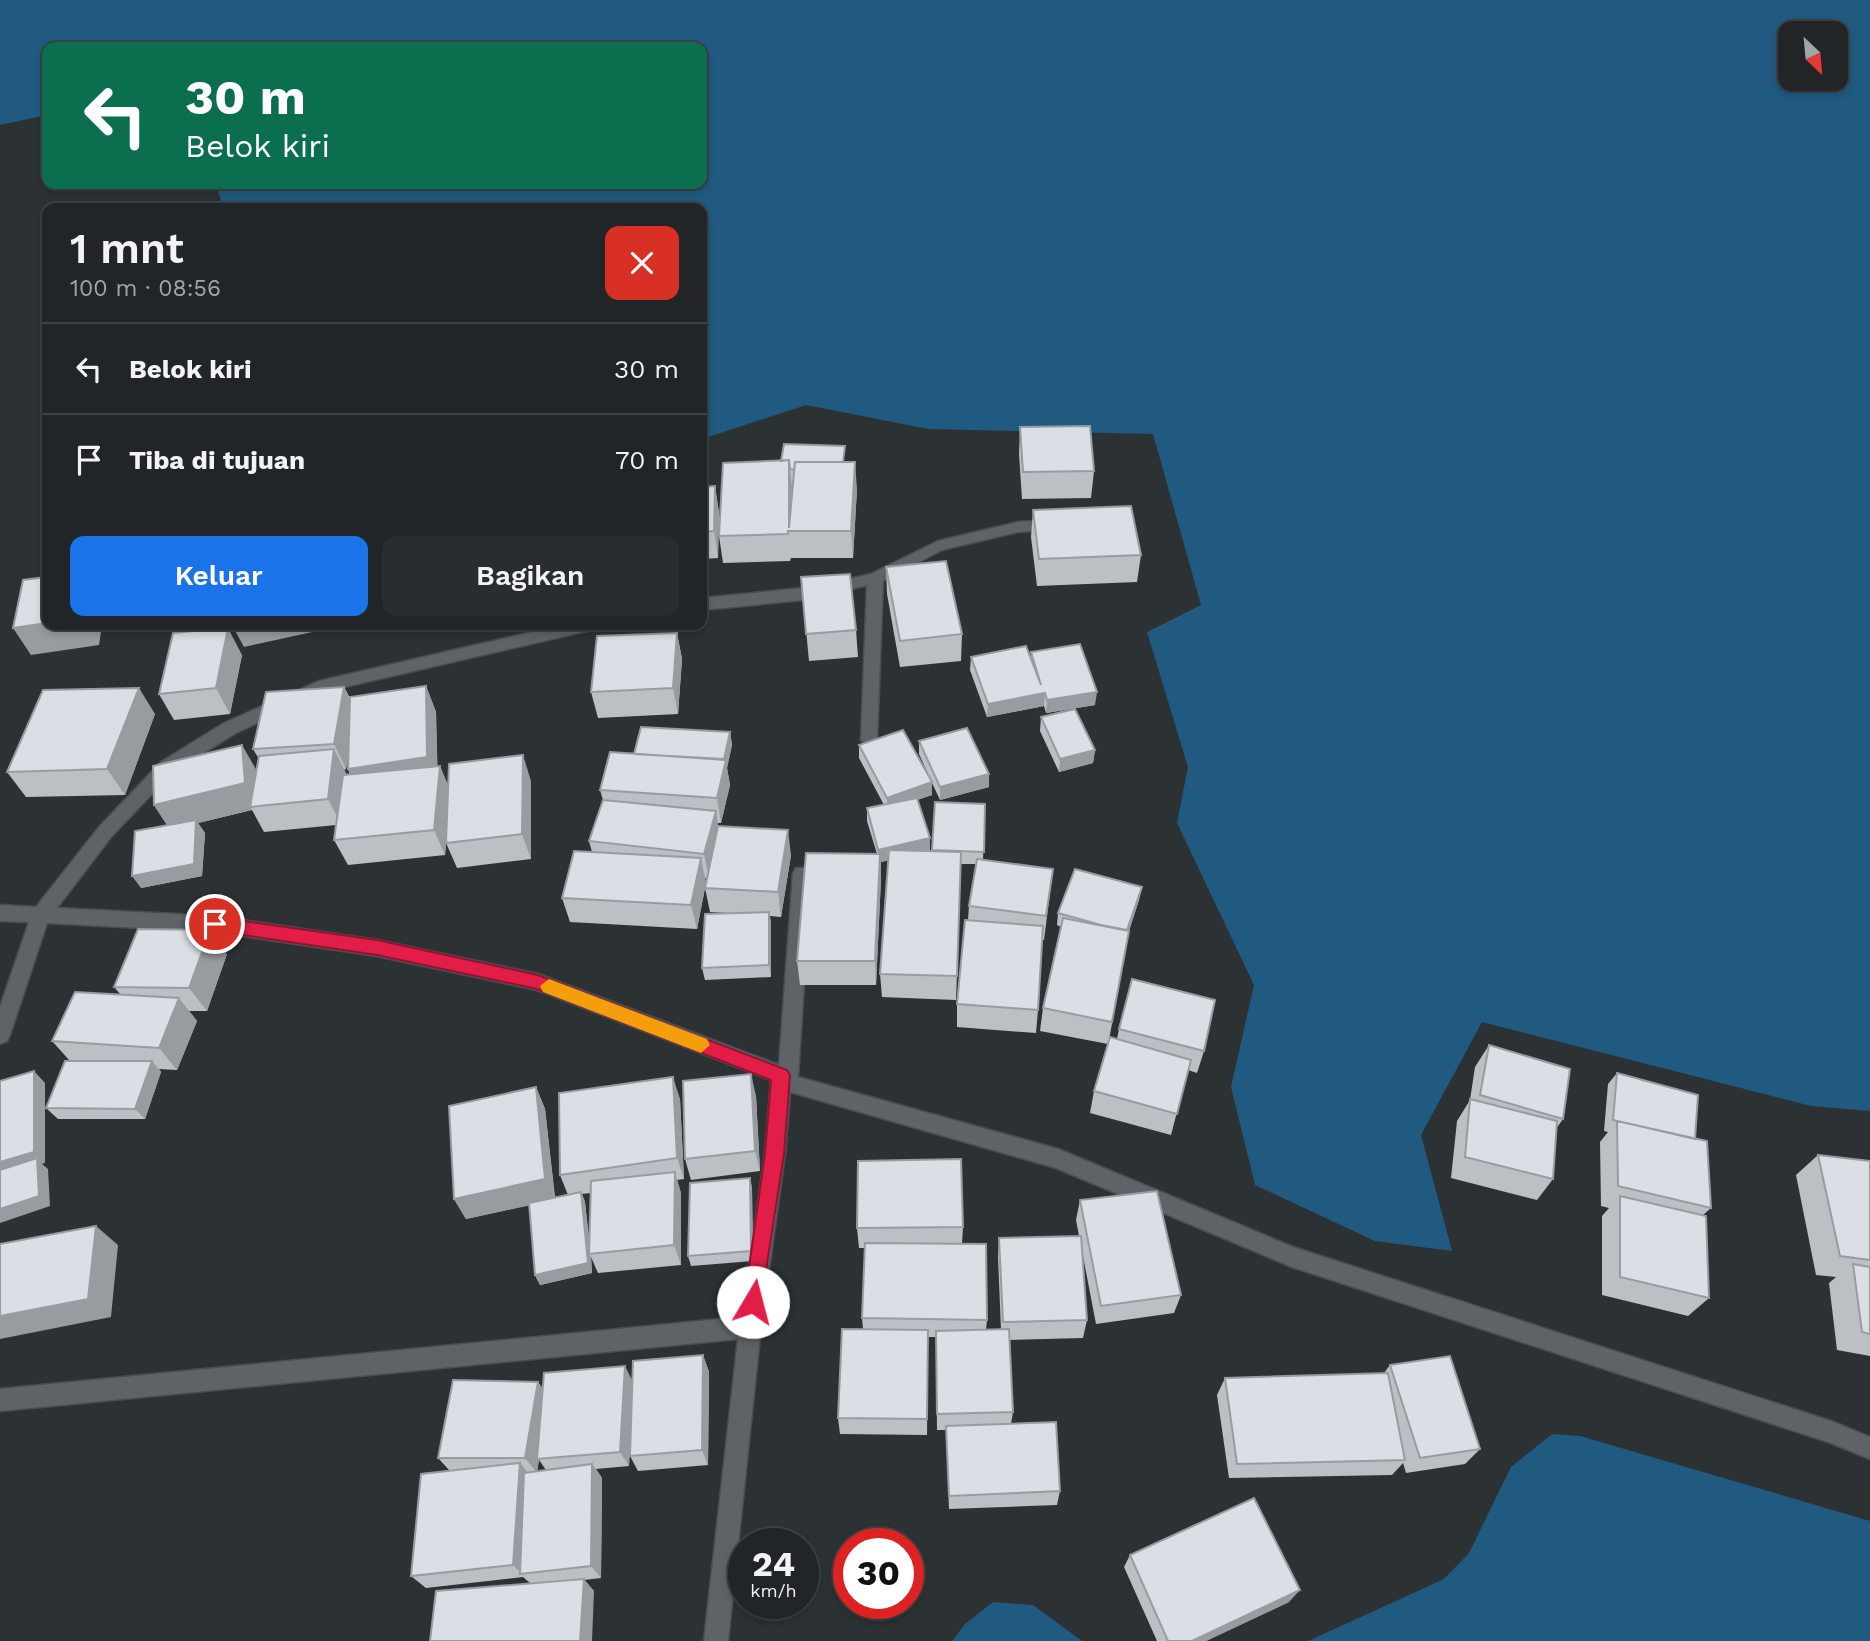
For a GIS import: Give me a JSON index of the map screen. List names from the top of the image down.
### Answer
{
  "north": "bottom right",
  "page": {
    "turn": ["30 m", "Belok kiri"],
    "heading": ["1 mnt", "100 m · 08:56"],
    "list": [
      {
        "name": "Belok kiri",
        "value": "30 m"
      },
      {
        "name": "Tiba di tujuan",
        "value": "70 m"
      }
    ],
    "buttons": ["Keluar", "Bagikan"],
    "speed": "24 km/h",
    "limit": "30"
  }
}
